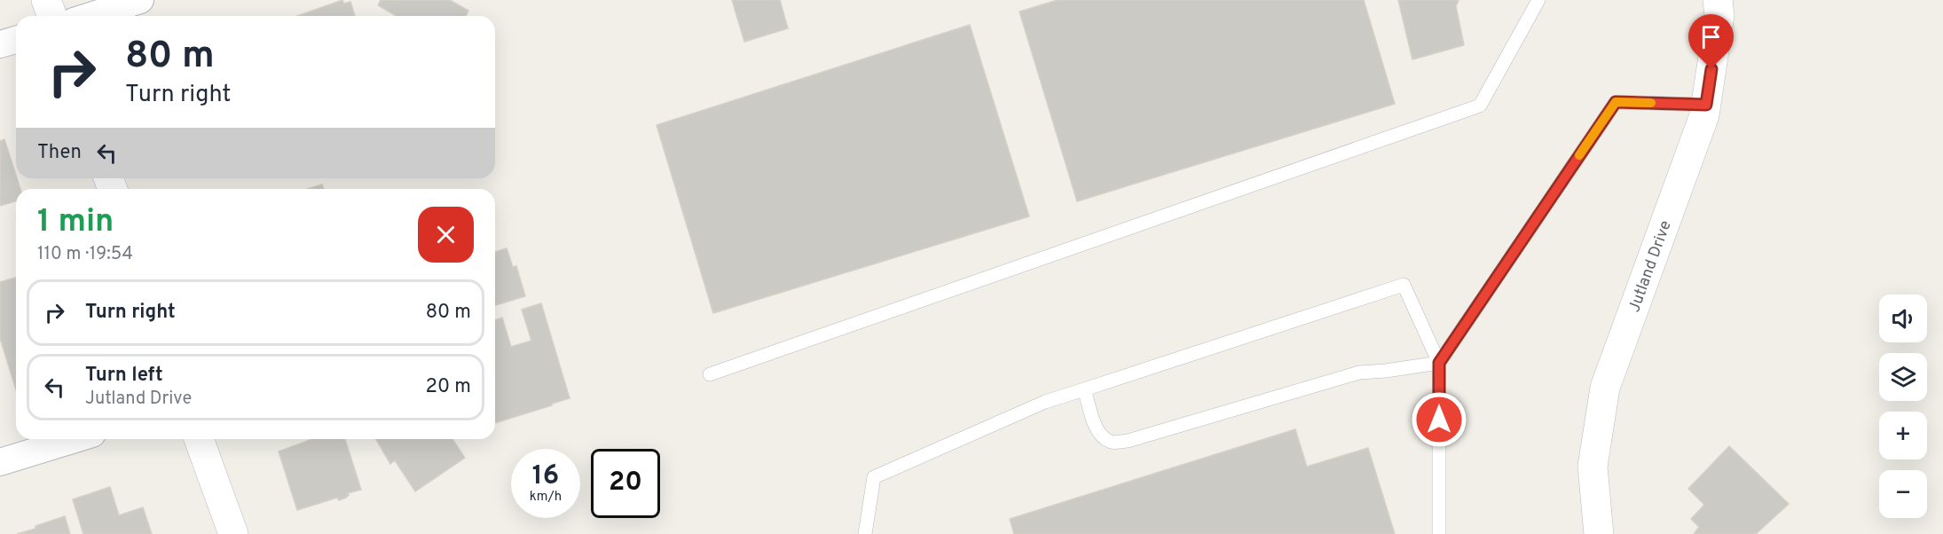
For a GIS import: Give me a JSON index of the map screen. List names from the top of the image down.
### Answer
{
  "streets": {
    "street": ["Jutland Drive"]
  },
  "page": {
    "turn": ["80 m", "Turn right"],
    "then": "Then",
    "heading": ["1 min", "110 m · 19:54"],
    "list": [
      {
        "name": "Turn right",
        "value": "80 m"
      },
      {
        "name": "Turn left",
        "note": "Jutland Drive",
        "value": "20 m"
      }
    ],
    "map_buttons": ["+", "−"],
    "speed": "16 km/h",
    "limit": "20"
  }
}
